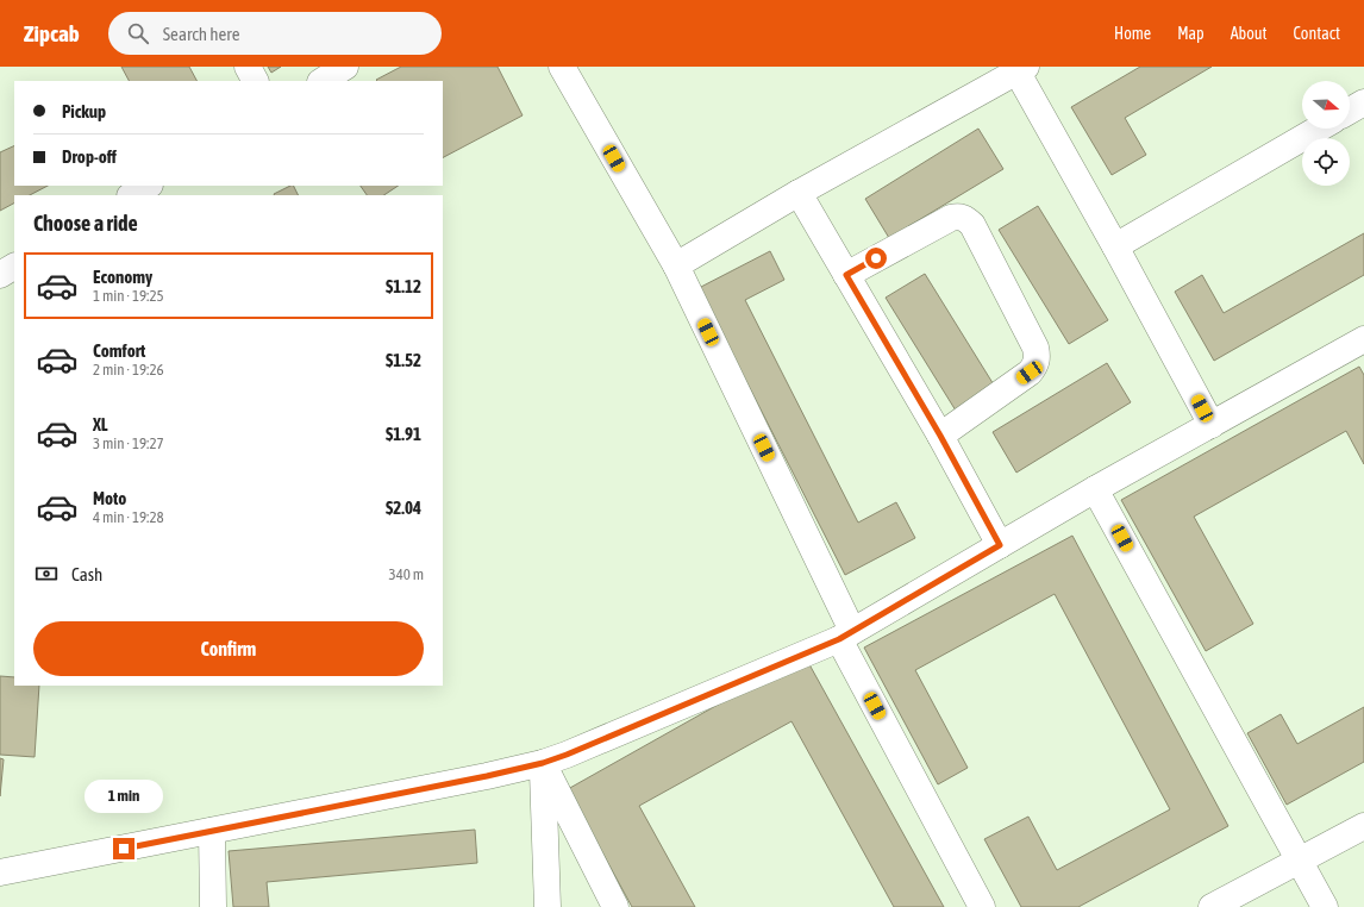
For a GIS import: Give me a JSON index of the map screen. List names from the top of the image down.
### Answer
{
  "north": "right",
  "page": {
    "header": "Zipcab",
    "search": "Search here",
    "nav": [
      "Home",
      "Map",
      "About",
      "Contact"
    ],
    "banner": ["Pickup", "Drop-off"],
    "heading": "Choose a ride",
    "list": [
      {
        "name": "Economy",
        "note": "1 min · 19:25",
        "value": "$1.12"
      },
      {
        "name": "Comfort",
        "note": "2 min · 19:26",
        "value": "$1.52"
      },
      {
        "name": "XL",
        "note": "3 min · 19:27",
        "value": "$1.91"
      },
      {
        "name": "Moto",
        "note": "4 min · 19:28",
        "value": "$2.04"
      }
    ],
    "pay": ["Cash", "340 m"],
    "buttons": "Confirm",
    "bubble": "1 min"
  }
}
